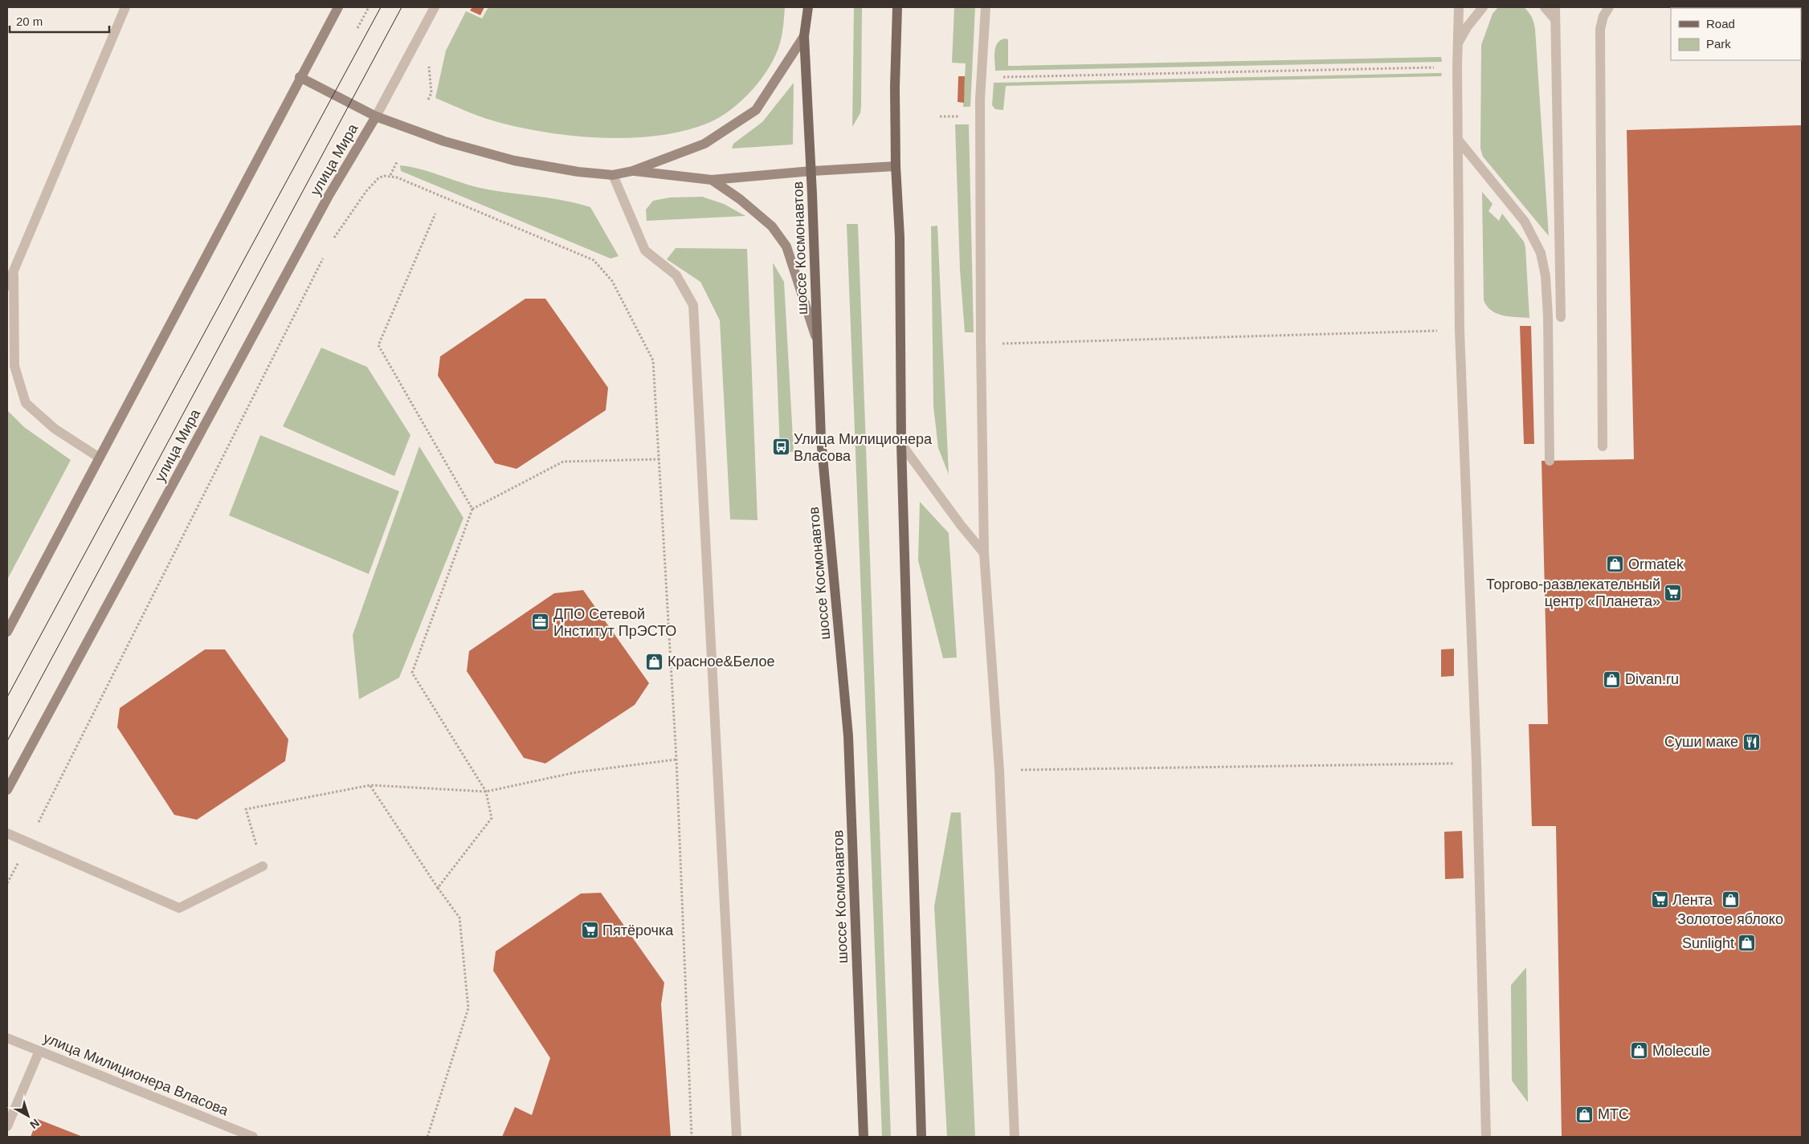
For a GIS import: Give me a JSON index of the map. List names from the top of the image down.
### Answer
{
  "streets": {
    "main road": ["улица Мира", "шоссе Космонавтов"],
    "street": ["улица Милиционера Власова"]
  },
  "places": {
    "bus stop": ["Улица Милиционера Власова"],
    "shop": [
      "Ormatek",
      "Красное&Белое",
      "Divan.ru",
      "Золотое яблоко",
      "Sunlight",
      "Molecule",
      "МТС"
    ],
    "supermarket": ["Торгово-развлекательный центр «Планета»", "Лента", "Пятёрочка"],
    "office": ["ДПО Сетевой Институт ПрЭСТО"],
    "restaurant": ["Суши маке"]
  },
  "legend": ["Road", "Park"],
  "scale_bar": "20 m",
  "north": "bottom right"
}
